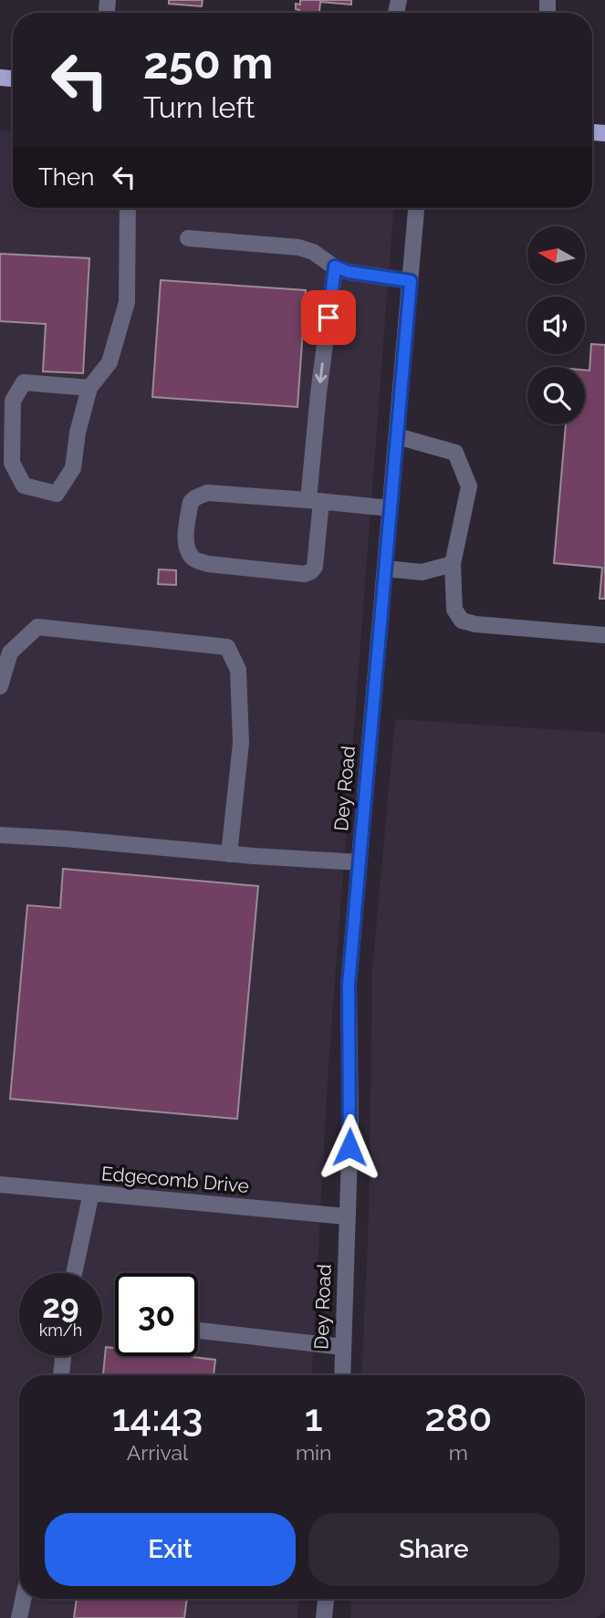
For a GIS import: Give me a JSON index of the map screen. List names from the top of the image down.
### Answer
{
  "streets": {
    "street": ["Dey Road", "Edgecomb Drive"]
  },
  "crossings": [
    ["Dey Road", "Edgecomb Drive"]
  ],
  "north": "left",
  "page": {
    "turn": ["250 m", "Turn left"],
    "then": "Then",
    "speed": "29 km/h",
    "limit": "30",
    "eta": [
      "14:43",
      "Arrival",
      "1",
      "min",
      "280",
      "m"
    ],
    "buttons": ["Exit", "Share"]
  }
}
